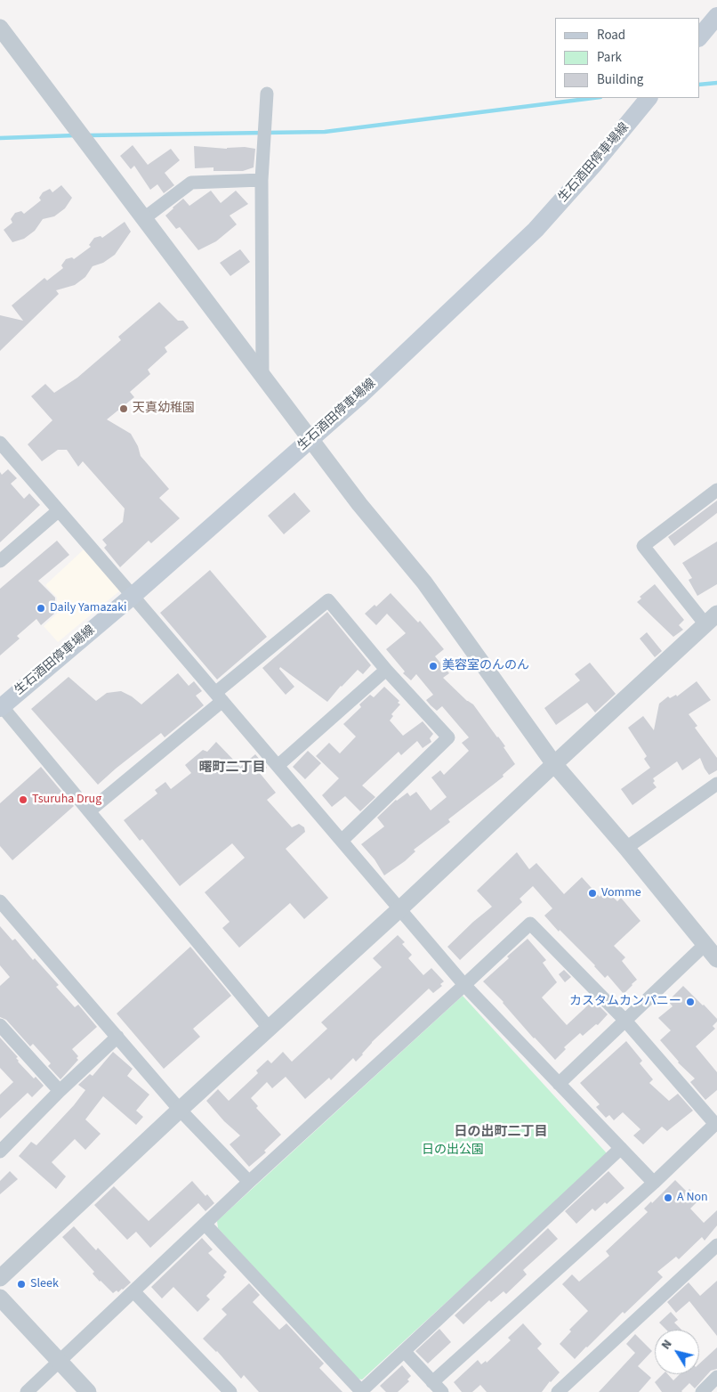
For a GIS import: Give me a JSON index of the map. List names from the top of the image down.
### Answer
{
  "streets": {
    "main road": ["生石酒田停車場線"]
  },
  "districts": ["曙町二丁目", "日の出町二丁目"],
  "parks": ["日の出公園"],
  "places": [
    "天真幼稚園",
    "Daily Yamazaki",
    "美容室のんのん",
    "Tsuruha Drug",
    "Vomme",
    "カスタムカンパニー",
    "A Non",
    "Sleek"
  ],
  "legend": ["Road", "Park", "Building"],
  "north": "top left"
}
